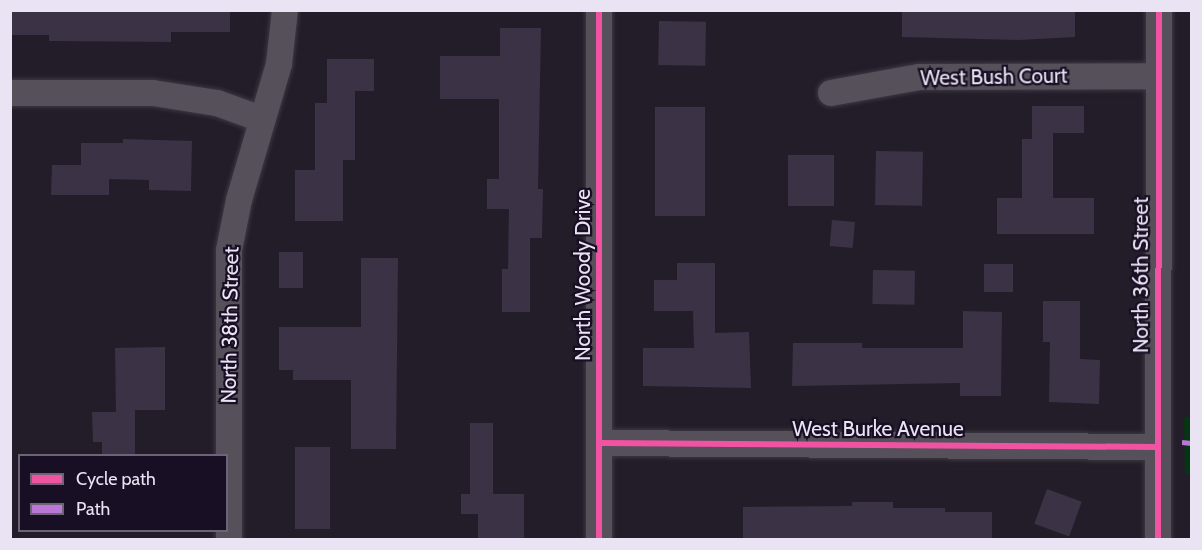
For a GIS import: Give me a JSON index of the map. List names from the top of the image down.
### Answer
{
  "streets": {
    "street": [
      "West Bush Court",
      "North Woody Drive",
      "North 36th Street",
      "North 38th Street",
      "West Burke Avenue"
    ]
  },
  "crossings": [
    ["West Bush Court", "North 36th Street"],
    ["North Woody Drive", "West Burke Avenue"],
    ["North 36th Street", "West Burke Avenue"]
  ],
  "legend": ["Cycle path", "Path"]
}
